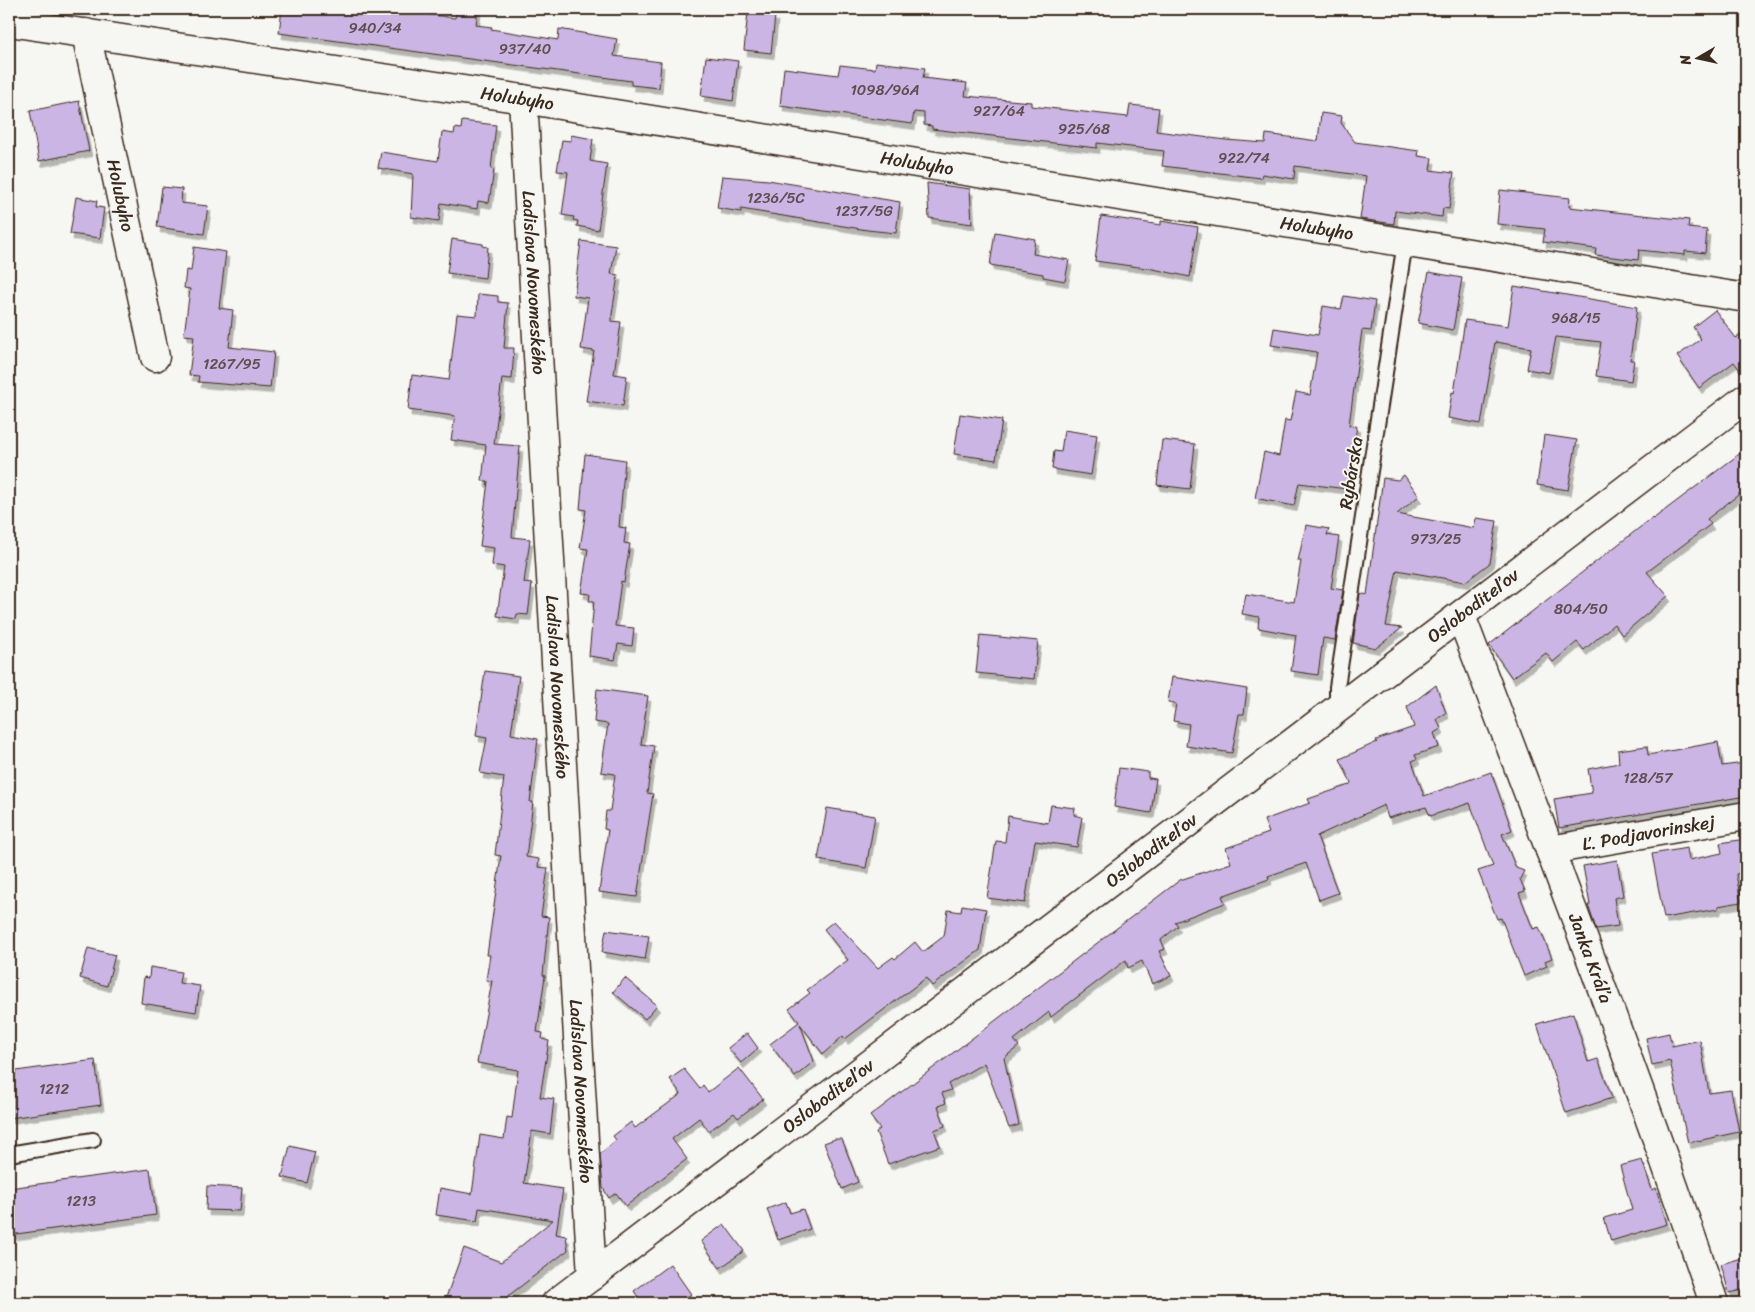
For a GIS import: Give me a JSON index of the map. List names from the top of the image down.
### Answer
{
  "streets": {
    "street": [
      "Holubyho",
      "Ladislava Novomeského",
      "Osloboditeľov",
      "Ľ. Podjavorinskej",
      "Janka Kráľa"
    ],
    "lane": ["Rybárska"]
  },
  "crossings": [
    ["Holubyho", "Ladislava Novomeského"],
    ["Holubyho", "Rybárska"],
    ["Ladislava Novomeského", "Osloboditeľov"],
    ["Rybárska", "Osloboditeľov"],
    ["Osloboditeľov", "Janka Kráľa"],
    ["Ľ. Podjavorinskej", "Janka Kráľa"]
  ],
  "house_numbers": [
    "940/34",
    "937/40",
    "1098/96A",
    "927/64",
    "925/68",
    "922/74",
    "1236/5C",
    "1237/5G",
    "968/15",
    "1267/95",
    "973/25",
    "804/50",
    "128/57",
    "1212",
    "1213"
  ],
  "north": "left"
}
